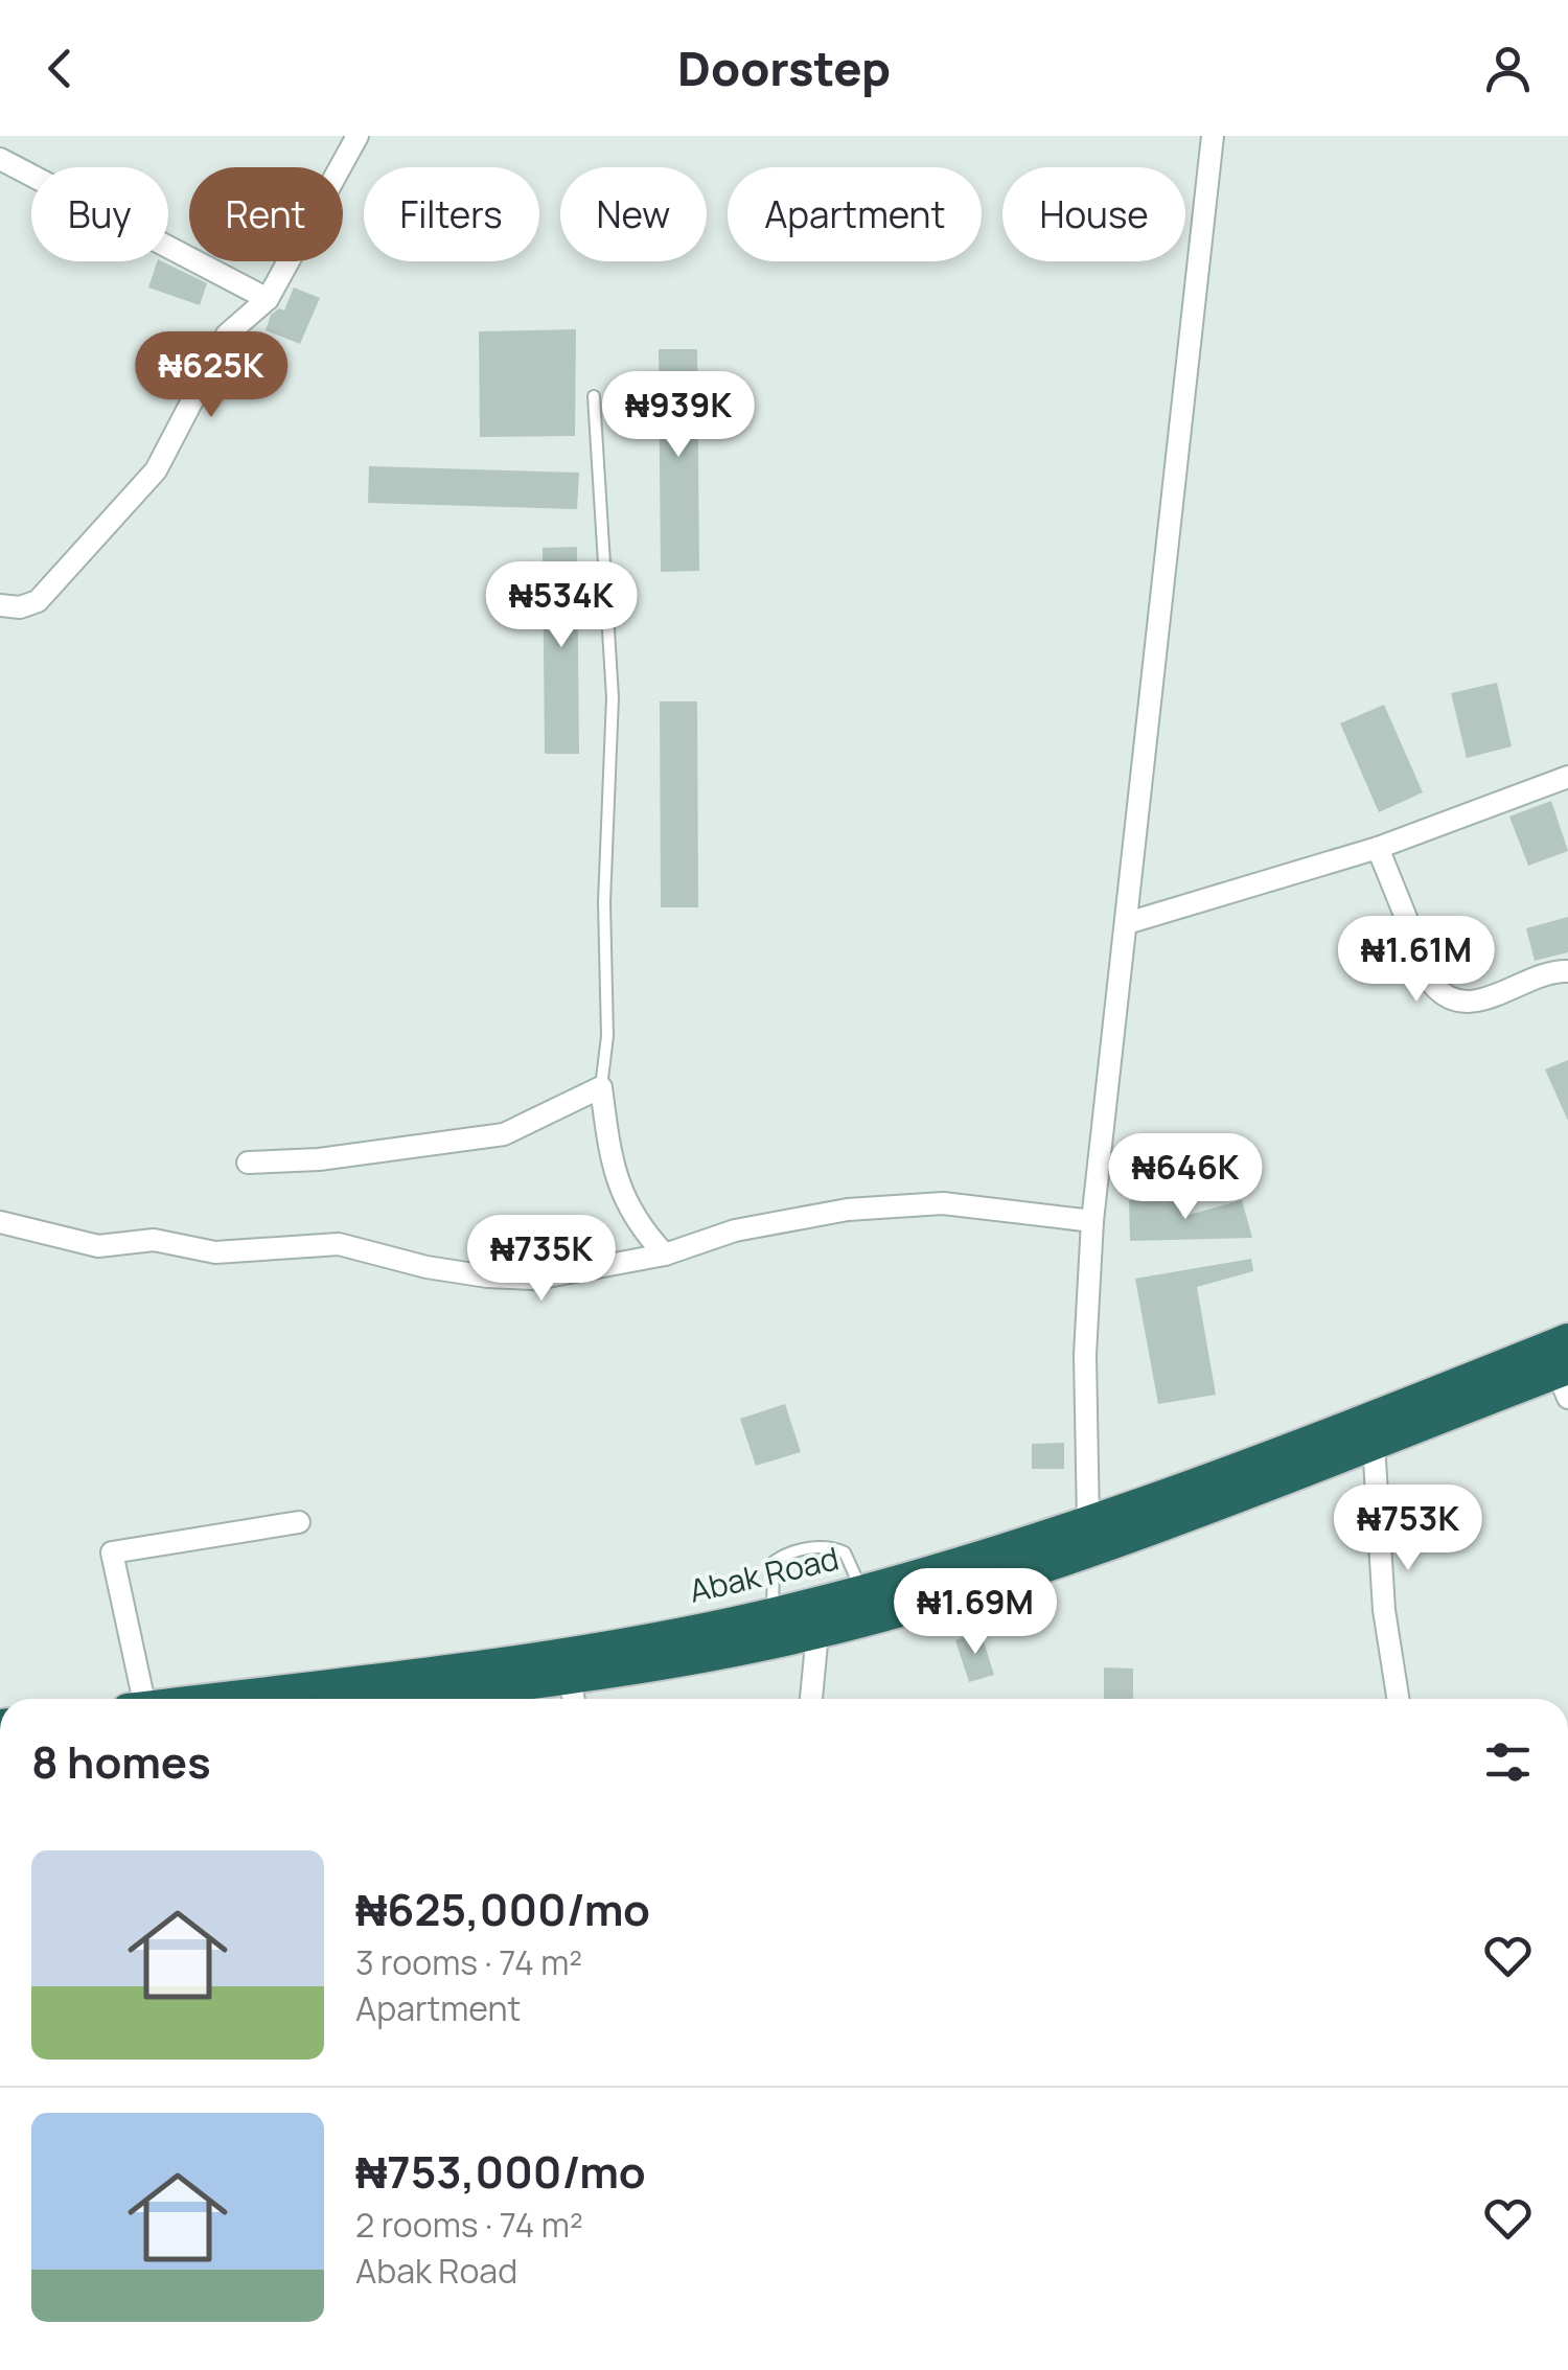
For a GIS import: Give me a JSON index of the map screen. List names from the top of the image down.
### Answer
{
  "streets": {
    "highway": ["Abak Road"]
  },
  "page": {
    "header": "Doorstep",
    "chip": [
      "Buy",
      "Rent",
      "Filters",
      "New",
      "Apartment",
      "House"
    ],
    "price": [
      "₦625K",
      "₦939K",
      "₦534K",
      "₦1.61M",
      "₦646K",
      "₦735K",
      "₦753K",
      "₦1.69M"
    ],
    "heading": "8 homes",
    "list": [
      {
        "name": "₦625,000/mo",
        "note": "3 rooms · 74 m² · Apartment"
      },
      {
        "name": "₦753,000/mo",
        "note": "2 rooms · 74 m² · Abak Road"
      }
    ]
  }
}
